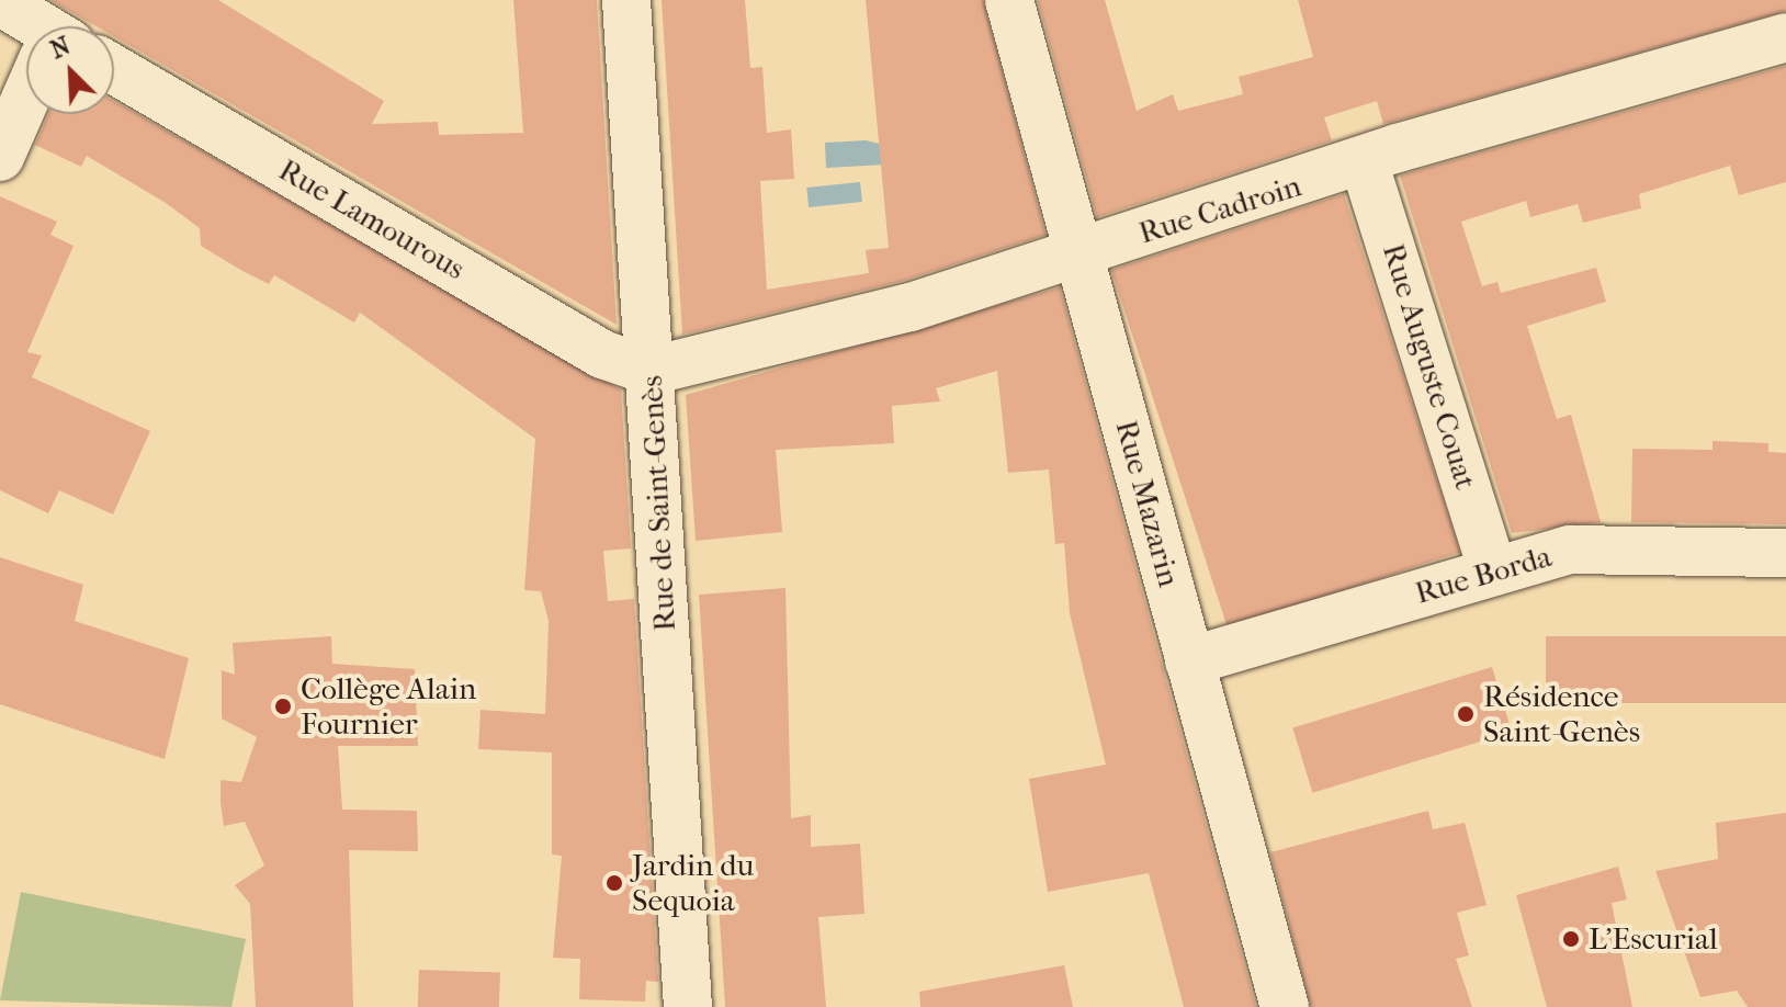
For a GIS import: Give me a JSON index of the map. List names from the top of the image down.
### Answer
{
  "streets": {
    "street": [
      "Rue Cadroin",
      "Rue Lamourous",
      "Rue Auguste Couat",
      "Rue de Saint-Genès",
      "Rue Mazarin",
      "Rue Borda"
    ]
  },
  "crossings": [
    ["Rue Cadroin", "Rue Lamourous"],
    ["Rue Cadroin", "Rue Auguste Couat"],
    ["Rue Cadroin", "Rue de Saint-Genès"],
    ["Rue Cadroin", "Rue Mazarin"],
    ["Rue Lamourous", "Rue de Saint-Genès"],
    ["Rue Auguste Couat", "Rue Borda"],
    ["Rue Mazarin", "Rue Borda"]
  ],
  "places": [
    "Collège Alain Fournier",
    "Résidence Saint-Genès",
    "Jardin du Sequoia",
    "L'Escurial"
  ],
  "north": "top left"
}
